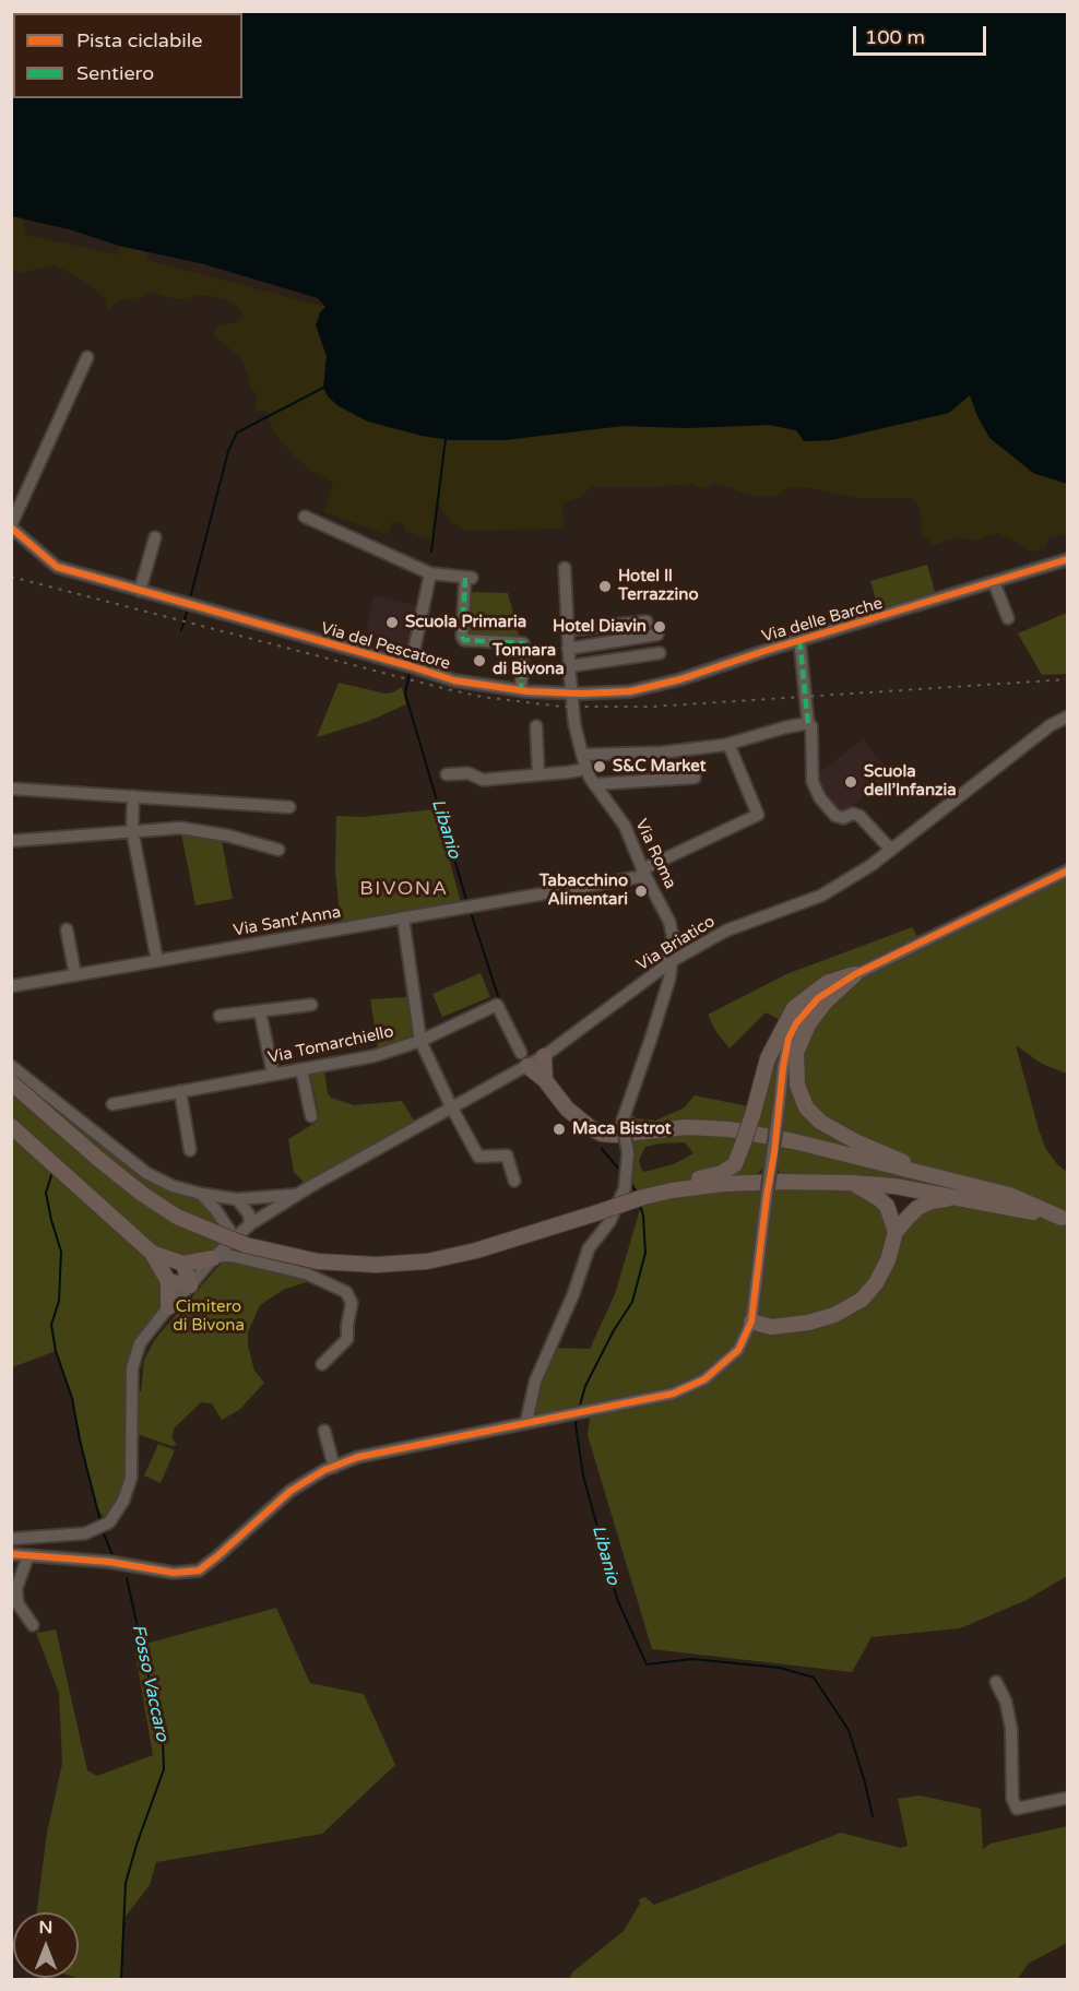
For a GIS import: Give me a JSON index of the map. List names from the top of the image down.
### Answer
{
  "streets": {
    "street": [
      "Via delle Barche",
      "Via del Pescatore",
      "Via Roma",
      "Via Sant'Anna",
      "Via Briatico",
      "Via Tomarchiello"
    ]
  },
  "crossings": [
    ["Via delle Barche", "Via del Pescatore"],
    ["Via delle Barche", "Via Roma"],
    ["Via del Pescatore", "Via Roma"],
    ["Via Roma", "Via Sant'Anna"],
    ["Via Roma", "Via Briatico"],
    ["Via Briatico", "Via Tomarchiello"]
  ],
  "districts": ["BIVONA"],
  "water": ["Libanio", "Fosso Vaccaro"],
  "parks": ["Cimitero di Bivona"],
  "places": [
    "Hotel Il Terrazzino",
    "Scuola Primaria",
    "Hotel Diavin",
    "Tonnara di Bivona",
    "S&C Market",
    "Scuola dell’Infanzia",
    "Tabacchino Alimentari",
    "Maca Bistrot"
  ],
  "legend": ["Pista ciclabile", "Sentiero"],
  "scale_bar": "100 m",
  "north": "top"
}
